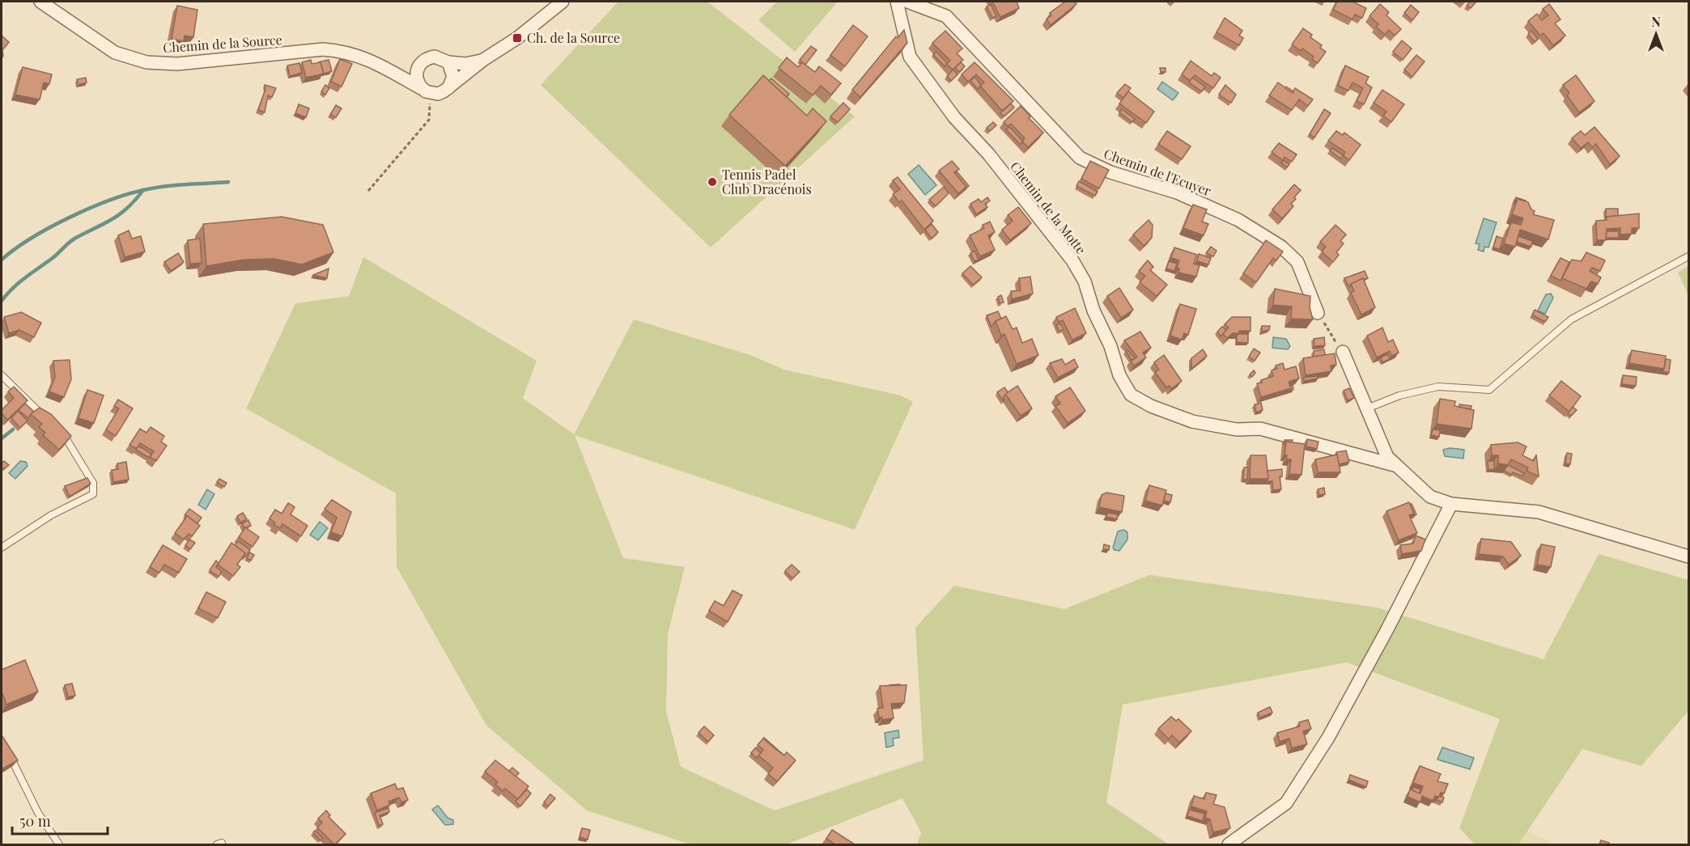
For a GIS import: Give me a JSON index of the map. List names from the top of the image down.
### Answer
{
  "streets": {
    "street": ["Chemin de la Source", "Chemin de l'Ecuyer", "Chemin de la Motte"]
  },
  "places": {
    "transit": ["Ch. de la Source"],
    "other": ["Tennis Padel Club Dracénois"]
  },
  "scale_bar": "50 m",
  "north": "top"
}
